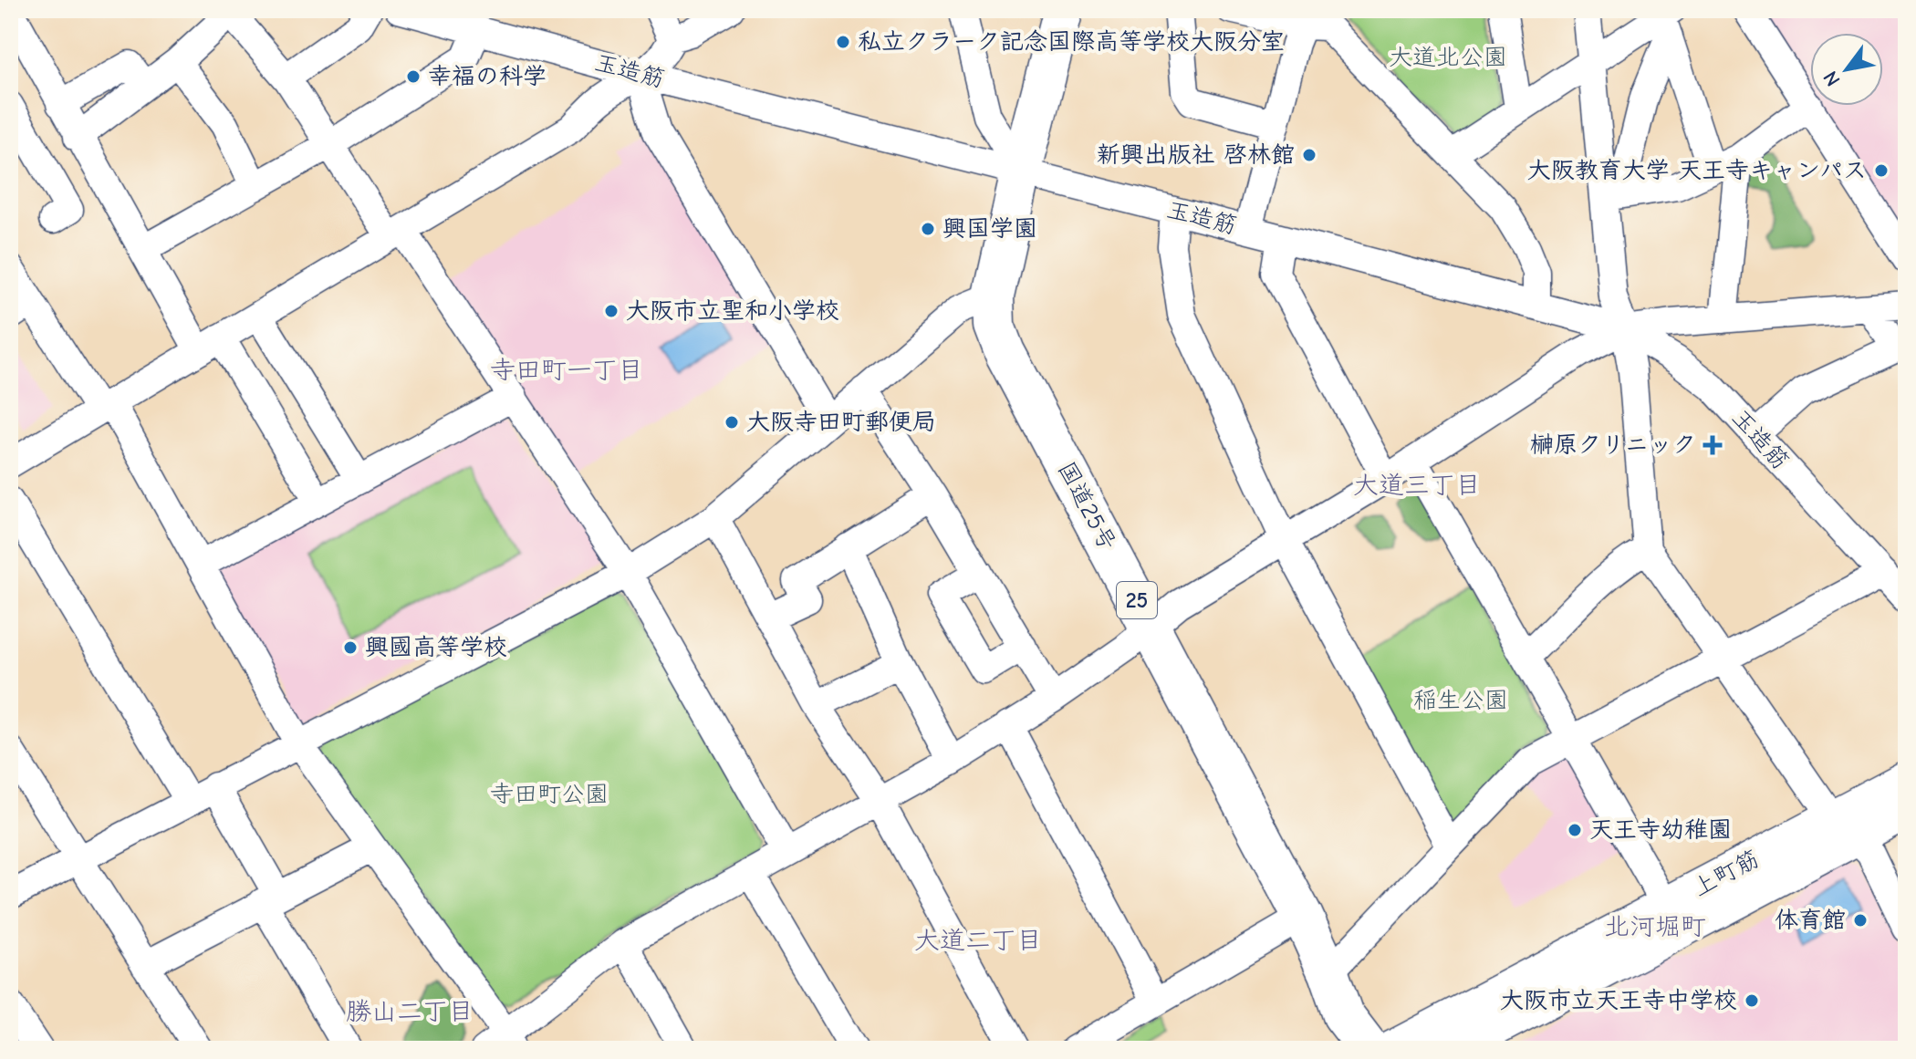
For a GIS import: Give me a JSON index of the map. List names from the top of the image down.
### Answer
{
  "streets": {
    "highway": ["国道25号", "25"],
    "main road": ["上町筋"],
    "street": ["玉造筋"]
  },
  "crossings": [
    ["玉造筋", "国道25号"]
  ],
  "districts": [
    "寺田町一丁目",
    "大道三丁目",
    "北河堀町",
    "大道二丁目",
    "勝山二丁目"
  ],
  "parks": ["大道北公園", "稲生公園", "寺田町公園"],
  "places": {
    "other": [
      "私立クラーク記念国際高等学校大阪分室",
      "幸福の科学",
      "新興出版社 啓林館",
      "大阪教育大学 天王寺キャンパス",
      "興国学園",
      "大阪市立聖和小学校",
      "大阪寺田町郵便局",
      "興國高等学校",
      "天王寺幼稚園",
      "体育館",
      "大阪市立天王寺中学校"
    ],
    "health": ["榊原クリニック"]
  },
  "north": "bottom left"
}
